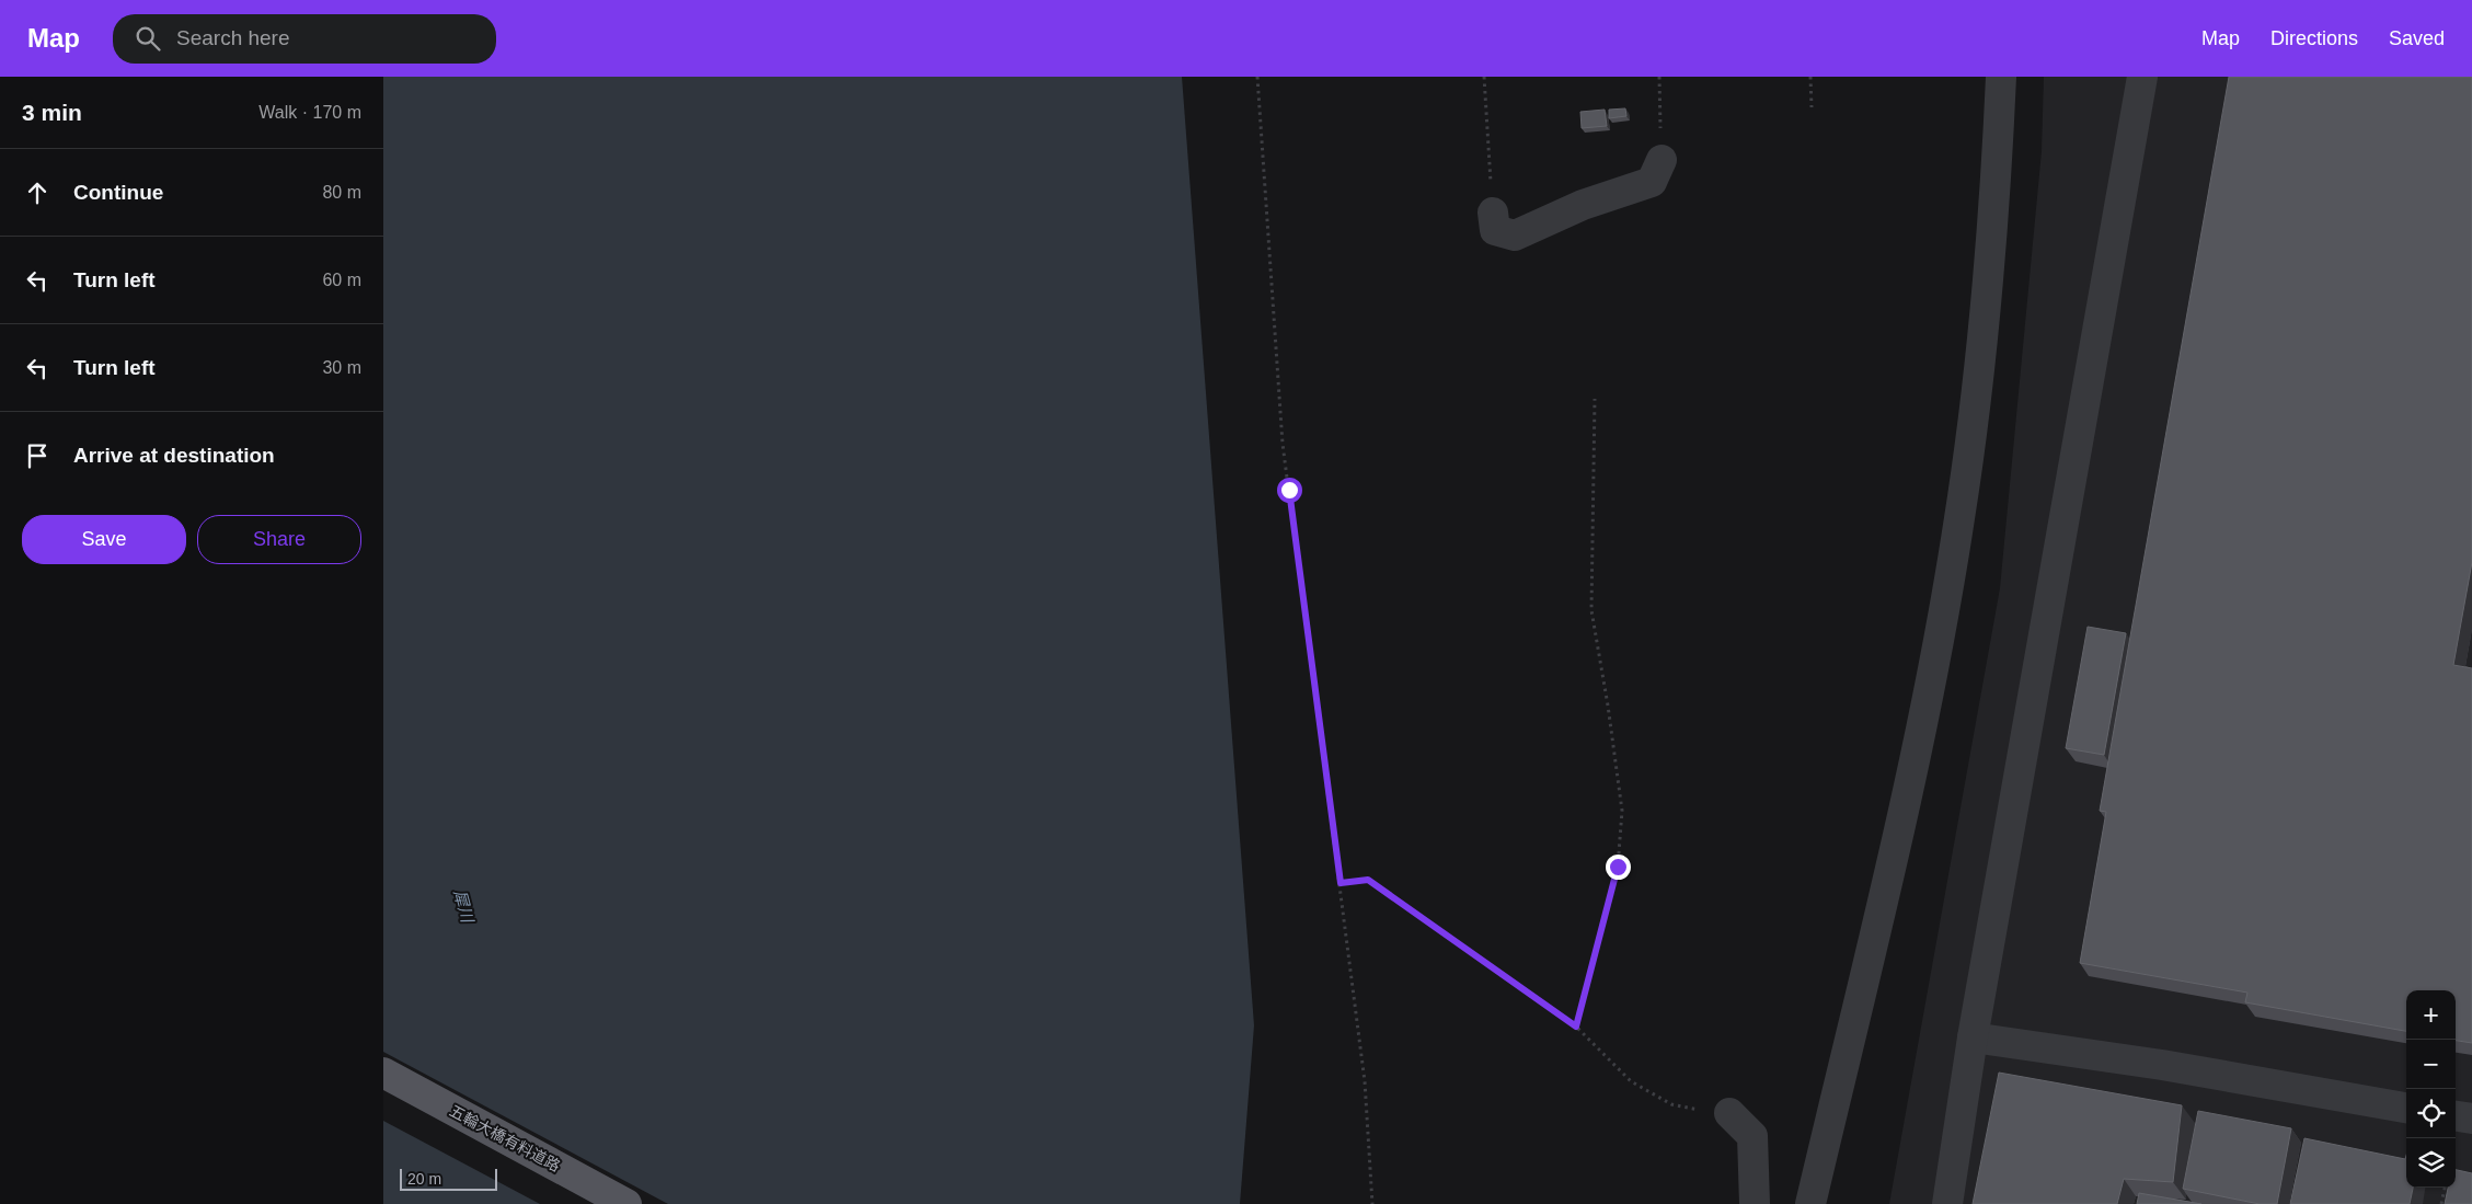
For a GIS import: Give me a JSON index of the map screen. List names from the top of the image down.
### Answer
{
  "streets": {
    "main road": ["五輪大橋有料道路"]
  },
  "water": ["犀川"],
  "scale_bar": "20 m",
  "page": {
    "header": "Map",
    "search": "Search here",
    "nav": ["Map", "Directions", "Saved"],
    "heading": ["3 min", "Walk · 170 m"],
    "list": [
      ["Continue", "80 m"],
      ["Turn left", "60 m"],
      ["Turn left", "30 m"],
      "Arrive at destination"
    ],
    "buttons": ["Save", "Share"],
    "map_buttons": ["+", "−"],
    "scale": "20 m"
  }
}
